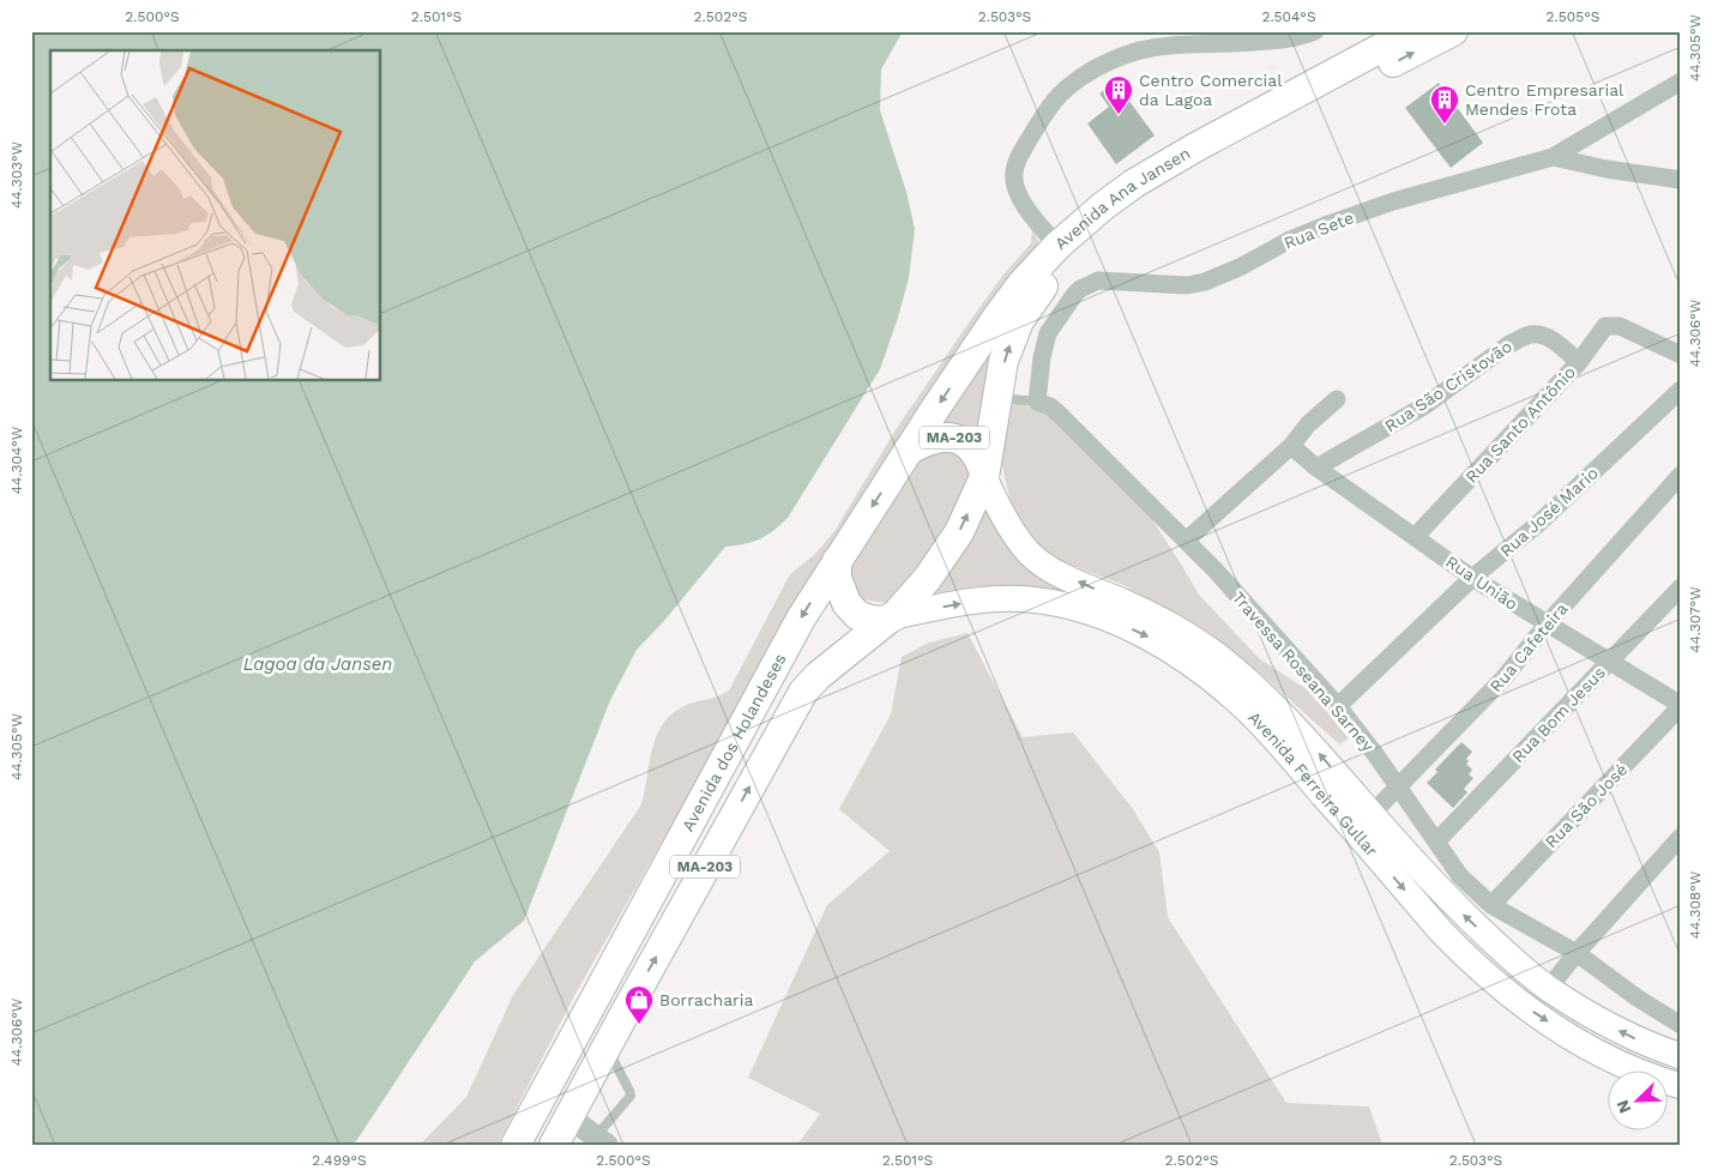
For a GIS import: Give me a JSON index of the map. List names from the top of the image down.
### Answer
{
  "streets": {
    "main road": [
      "Avenida Ana Jansen",
      "MA-203",
      "Avenida dos Holandeses",
      "Avenida Ferreira Gullar"
    ],
    "street": [
      "Rua Sete",
      "Rua São Cristovão",
      "Rua Santo Antônio",
      "Rua José Mario",
      "Rua União",
      "Rua Cafeteira",
      "Travessa Roseana Sarney",
      "Rua Bom Jesus",
      "Rua São José"
    ]
  },
  "crossings": [
    ["Avenida Ana Jansen", "MA-203"],
    ["Avenida Ana Jansen", "Avenida Ferreira Gullar"],
    ["Rua Sete", "Travessa Roseana Sarney"],
    ["Rua São Cristovão", "Rua Santo Antônio"],
    ["Rua São Cristovão", "Rua União"],
    ["Rua Santo Antônio", "Rua União"],
    ["MA-203", "Avenida dos Holandeses"],
    ["MA-203", "Avenida Ferreira Gullar"],
    ["Rua José Mario", "Rua União"],
    ["Rua José Mario", "Travessa Roseana Sarney"],
    ["Rua União", "Rua Cafeteira"],
    ["Rua União", "Rua Bom Jesus"],
    ["Rua União", "Rua São José"],
    ["Rua Cafeteira", "Travessa Roseana Sarney"],
    ["Rua Cafeteira", "Avenida Ferreira Gullar"],
    ["Travessa Roseana Sarney", "Rua Bom Jesus"],
    ["Travessa Roseana Sarney", "Rua São José"],
    ["Avenida dos Holandeses", "Avenida Ferreira Gullar"]
  ],
  "water": ["Lagoa da Jansen"],
  "places": {
    "building": ["Centro Comercial da Lagoa", "Centro Empresarial Mendes Frota"],
    "shop": ["Borracharia"]
  },
  "north": "bottom left",
  "coordinates": [
    "2.500°S",
    "2.501°S",
    "2.502°S",
    "2.503°S",
    "2.504°S",
    "2.505°S",
    "44.305°W",
    "44.303°W",
    "44.306°W",
    "44.304°W",
    "44.307°W",
    "44.308°W",
    "2.499°S"
  ]
}
